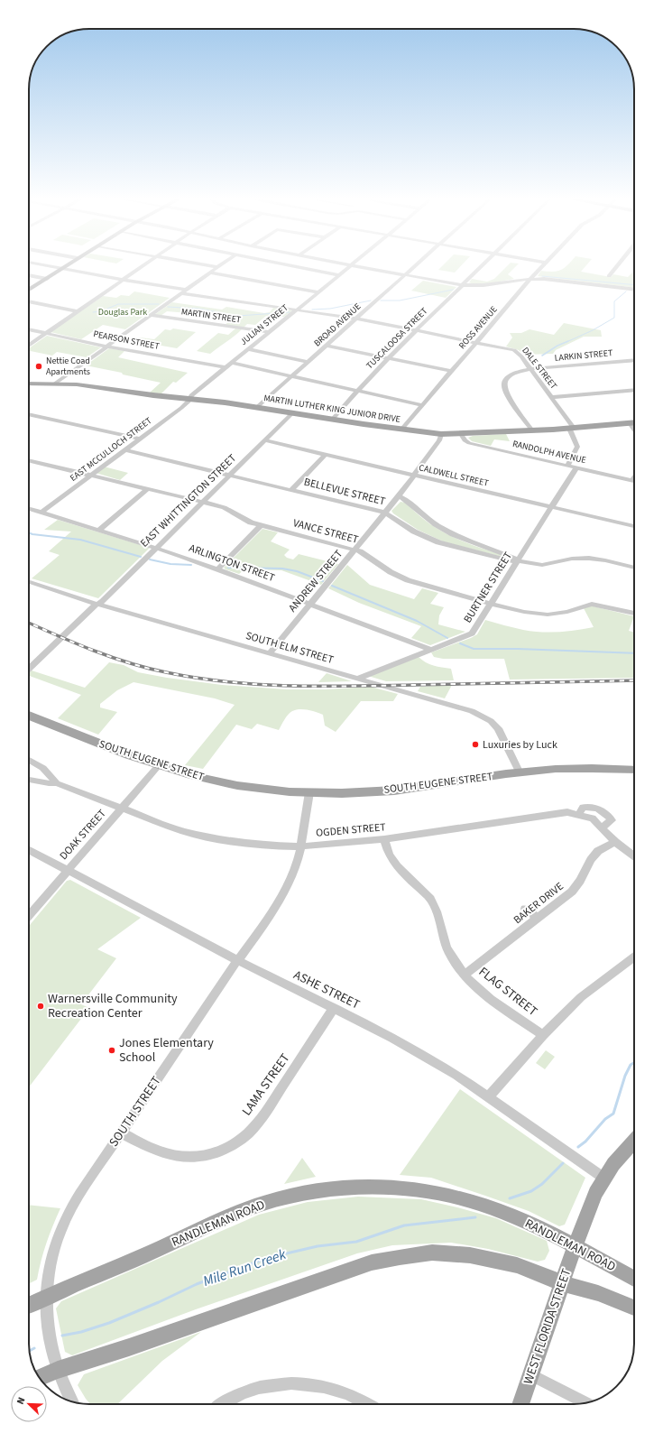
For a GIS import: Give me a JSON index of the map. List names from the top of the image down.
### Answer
{
  "streets": {
    "main road": [
      "MARTIN LUTHER KING JUNIOR DRIVE",
      "SOUTH EUGENE STREET",
      "RANDLEMAN ROAD",
      "WEST FLORIDA STREET"
    ],
    "street": [
      "MARTIN STREET",
      "JULIAN STREET",
      "BROAD AVENUE",
      "ROSS AVENUE",
      "TUSCALOOSA STREET",
      "PEARSON STREET",
      "LARKIN STREET",
      "DALE STREET",
      "EAST MCCULLOCH STREET",
      "RANDOLPH AVENUE",
      "CALDWELL STREET",
      "BELLEVUE STREET",
      "EAST WHITTINGTON STREET",
      "VANCE STREET",
      "ARLINGTON STREET",
      "ANDREW STREET",
      "BURTNER STREET",
      "SOUTH ELM STREET",
      "OGDEN STREET",
      "DOAK STREET",
      "BAKER DRIVE",
      "ASHE STREET",
      "FLAG STREET",
      "LAMA STREET",
      "SOUTH STREET"
    ]
  },
  "crossings": [
    ["MARTIN STREET", "JULIAN STREET"],
    ["JULIAN STREET", "PEARSON STREET"],
    ["JULIAN STREET", "DALE STREET"],
    ["JULIAN STREET", "MARTIN LUTHER KING JUNIOR DRIVE"],
    ["JULIAN STREET", "EAST MCCULLOCH STREET"],
    ["BROAD AVENUE", "DALE STREET"],
    ["BROAD AVENUE", "MARTIN LUTHER KING JUNIOR DRIVE"],
    ["ROSS AVENUE", "DALE STREET"],
    ["ROSS AVENUE", "MARTIN LUTHER KING JUNIOR DRIVE"],
    ["TUSCALOOSA STREET", "DALE STREET"],
    ["TUSCALOOSA STREET", "MARTIN LUTHER KING JUNIOR DRIVE"],
    ["LARKIN STREET", "DALE STREET"],
    ["LARKIN STREET", "MARTIN LUTHER KING JUNIOR DRIVE"],
    ["DALE STREET", "MARTIN LUTHER KING JUNIOR DRIVE"],
    ["DALE STREET", "RANDOLPH AVENUE"],
    ["MARTIN LUTHER KING JUNIOR DRIVE", "EAST MCCULLOCH STREET"],
    ["MARTIN LUTHER KING JUNIOR DRIVE", "RANDOLPH AVENUE"],
    ["MARTIN LUTHER KING JUNIOR DRIVE", "EAST WHITTINGTON STREET"],
    ["MARTIN LUTHER KING JUNIOR DRIVE", "ANDREW STREET"],
    ["EAST MCCULLOCH STREET", "BELLEVUE STREET"],
    ["EAST MCCULLOCH STREET", "VANCE STREET"],
    ["EAST MCCULLOCH STREET", "ARLINGTON STREET"],
    ["RANDOLPH AVENUE", "BURTNER STREET"],
    ["CALDWELL STREET", "EAST WHITTINGTON STREET"],
    ["CALDWELL STREET", "ANDREW STREET"],
    ["CALDWELL STREET", "BURTNER STREET"],
    ["BELLEVUE STREET", "EAST WHITTINGTON STREET"],
    ["BELLEVUE STREET", "ANDREW STREET"],
    ["BELLEVUE STREET", "BURTNER STREET"],
    ["EAST WHITTINGTON STREET", "VANCE STREET"],
    ["EAST WHITTINGTON STREET", "ARLINGTON STREET"],
    ["EAST WHITTINGTON STREET", "SOUTH ELM STREET"],
    ["VANCE STREET", "ANDREW STREET"],
    ["VANCE STREET", "BURTNER STREET"],
    ["ARLINGTON STREET", "ANDREW STREET"],
    ["ARLINGTON STREET", "BURTNER STREET"],
    ["ANDREW STREET", "SOUTH ELM STREET"],
    ["BURTNER STREET", "SOUTH ELM STREET"],
    ["SOUTH ELM STREET", "SOUTH EUGENE STREET"],
    ["SOUTH EUGENE STREET", "DOAK STREET"],
    ["SOUTH EUGENE STREET", "SOUTH STREET"],
    ["OGDEN STREET", "DOAK STREET"],
    ["OGDEN STREET", "BAKER DRIVE"],
    ["OGDEN STREET", "FLAG STREET"],
    ["OGDEN STREET", "SOUTH STREET"],
    ["DOAK STREET", "ASHE STREET"],
    ["BAKER DRIVE", "FLAG STREET"],
    ["ASHE STREET", "LAMA STREET"],
    ["ASHE STREET", "SOUTH STREET"],
    ["ASHE STREET", "WEST FLORIDA STREET"],
    ["LAMA STREET", "SOUTH STREET"],
    ["SOUTH STREET", "RANDLEMAN ROAD"],
    ["RANDLEMAN ROAD", "WEST FLORIDA STREET"]
  ],
  "water": ["Mile Run Creek"],
  "parks": ["Douglas Park"],
  "places": [
    "Nettie Coad Apartments",
    "Luxuries by Luck",
    "Warnersville Community Recreation Center",
    "Jones Elementary School"
  ],
  "north": "top left"
}
